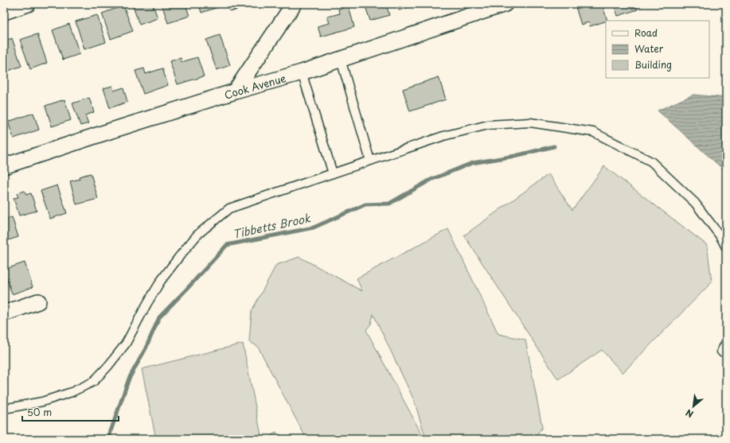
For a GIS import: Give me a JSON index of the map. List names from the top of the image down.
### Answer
{
  "streets": {
    "street": ["Cook Avenue"]
  },
  "water": ["Tibbetts Brook"],
  "legend": ["Road", "Water", "Building"],
  "scale_bar": "50 m",
  "north": "bottom left"
}
